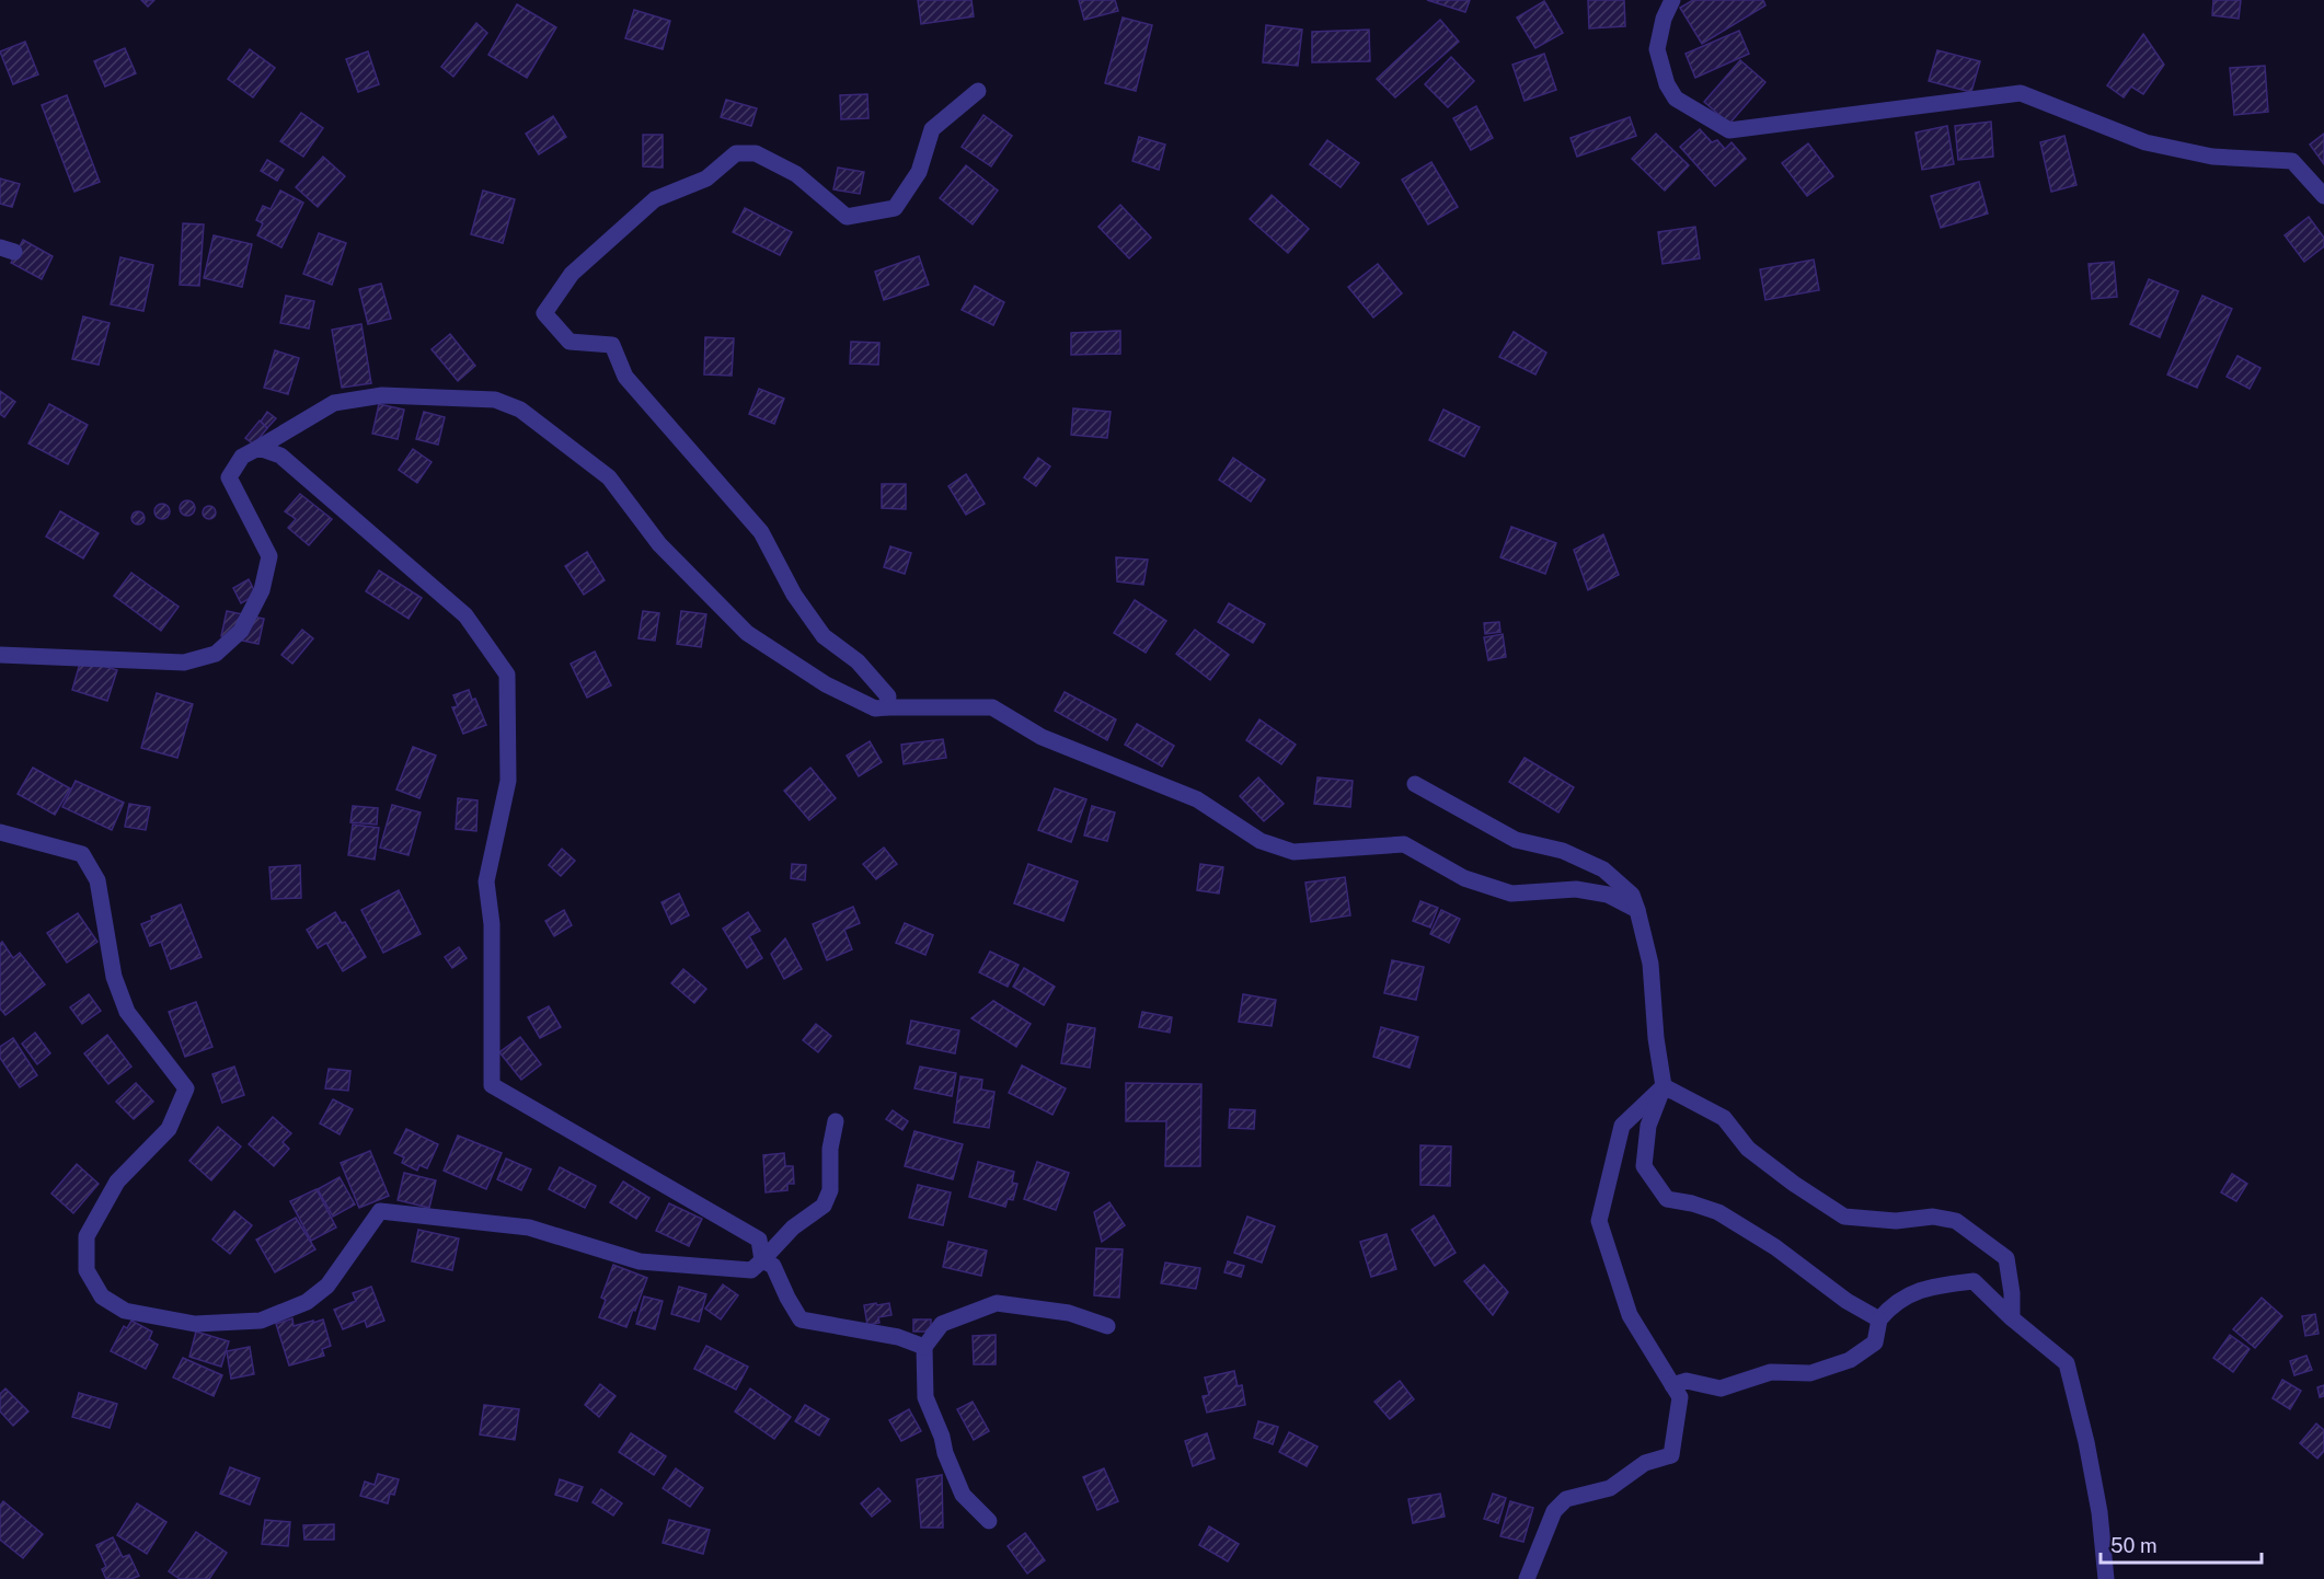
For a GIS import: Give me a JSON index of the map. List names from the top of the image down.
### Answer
{
  "scale_bar": "50 m"
}
